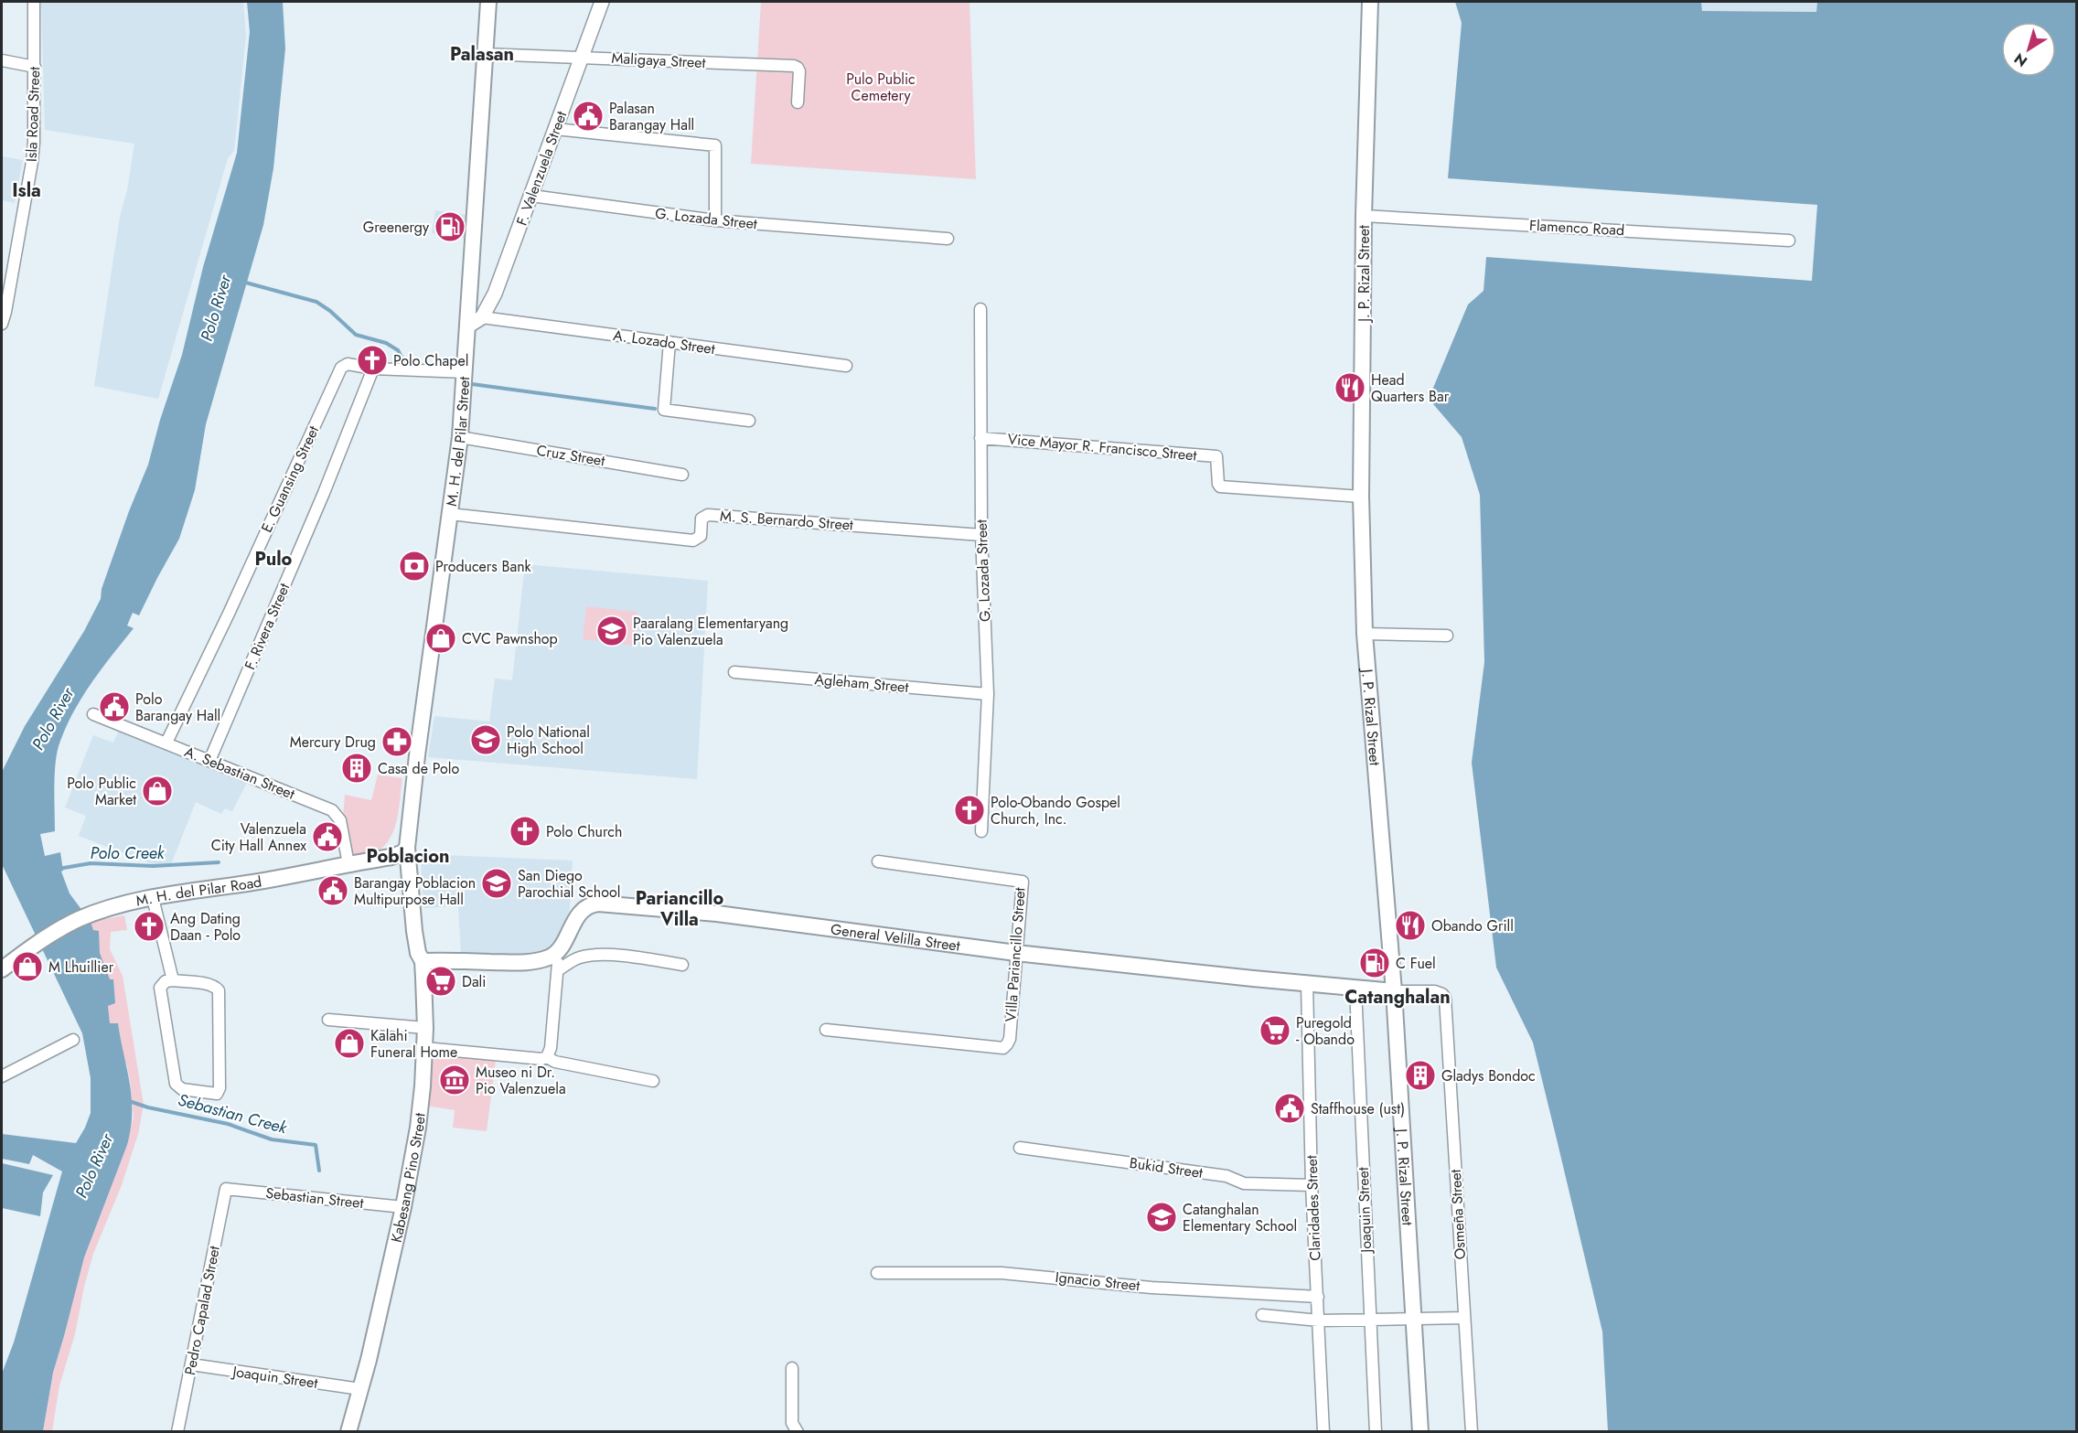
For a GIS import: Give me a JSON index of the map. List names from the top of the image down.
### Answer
{
  "streets": {
    "main road": [
      "J. P. Rizal Street",
      "M. H. del Pilar Street",
      "M. H. del Pilar Road",
      "General Velilla Street",
      "Kabesang Pino Street"
    ],
    "street": [
      "Maligaya Street",
      "Isla Road Street",
      "F. Valenzuela Street",
      "G. Lozada Street",
      "Flamenco Road",
      "A. Lozado Street",
      "Vice Mayor R. Francisco Street",
      "Cruz Street",
      "E. Guansing Street",
      "M. S. Bernardo Street",
      "F. Rivera Street",
      "Agleham Street",
      "A. Sebastian Street",
      "Villa Pariancillo Street",
      "Bukid Street",
      "Sebastian Street",
      "Claridades Street",
      "Joaquin Street",
      "Osmeña Street",
      "Ignacio Street",
      "Pedro Capalad Street"
    ]
  },
  "crossings": [
    ["Maligaya Street", "F. Valenzuela Street"],
    ["Maligaya Street", "M. H. del Pilar Street"],
    ["F. Valenzuela Street", "G. Lozada Street"],
    ["F. Valenzuela Street", "A. Lozado Street"],
    ["F. Valenzuela Street", "M. H. del Pilar Street"],
    ["G. Lozada Street", "Vice Mayor R. Francisco Street"],
    ["G. Lozada Street", "M. S. Bernardo Street"],
    ["G. Lozada Street", "Agleham Street"],
    ["Flamenco Road", "J. P. Rizal Street"],
    ["J. P. Rizal Street", "Vice Mayor R. Francisco Street"],
    ["J. P. Rizal Street", "General Velilla Street"],
    ["J. P. Rizal Street", "Osmeña Street"],
    ["M. H. del Pilar Street", "Cruz Street"],
    ["M. H. del Pilar Street", "M. S. Bernardo Street"],
    ["M. H. del Pilar Street", "M. H. del Pilar Road"],
    ["M. H. del Pilar Street", "Kabesang Pino Street"],
    ["E. Guansing Street", "F. Rivera Street"],
    ["E. Guansing Street", "A. Sebastian Street"],
    ["F. Rivera Street", "A. Sebastian Street"],
    ["A. Sebastian Street", "M. H. del Pilar Road"],
    ["General Velilla Street", "Villa Pariancillo Street"],
    ["General Velilla Street", "Claridades Street"],
    ["General Velilla Street", "Joaquin Street"],
    ["General Velilla Street", "Osmeña Street"],
    ["Bukid Street", "Claridades Street"],
    ["Kabesang Pino Street", "Sebastian Street"],
    ["Kabesang Pino Street", "Joaquin Street"],
    ["Sebastian Street", "Pedro Capalad Street"],
    ["Claridades Street", "Ignacio Street"],
    ["Joaquin Street", "Pedro Capalad Street"]
  ],
  "districts": [
    "Palasan",
    "Isla",
    "Pulo",
    "Poblacion",
    "Pariancillo Villa",
    "Catanghalan"
  ],
  "water": ["Polo River", "Polo Creek", "Sebastian Creek"],
  "parks": ["Pulo Public Cemetery"],
  "places": {
    "public building": [
      "Palasan Barangay Hall",
      "Polo Barangay Hall",
      "Valenzuela City Hall Annex",
      "Barangay Poblacion Multipurpose Hall",
      "Staffhouse (ust)"
    ],
    "fuel station": ["Greenergy", "C Fuel"],
    "church": [
      "Polo Chapel",
      "Polo-Obando Gospel Church, Inc.",
      "Polo Church",
      "Ang Dating Daan - Polo"
    ],
    "restaurant": ["Head Quarters Bar", "Obando Grill"],
    "bank": ["Producers Bank"],
    "school or university": [
      "Paaralang Elementaryang Pio Valenzuela",
      "Polo National High School",
      "San Diego Parochial School",
      "Catanghalan Elementary School"
    ],
    "shop": [
      "CVC Pawnshop",
      "Polo Public Market",
      "M Lhuillier",
      "Kalahi Funeral Home"
    ],
    "pharmacy": ["Mercury Drug"],
    "building": ["Casa de Polo", "Gladys Bondoc"],
    "supermarket": ["Dali", "Puregold - Obando"],
    "museum": ["Museo ni Dr. Pio Valenzuela"]
  },
  "north": "bottom left"
}
